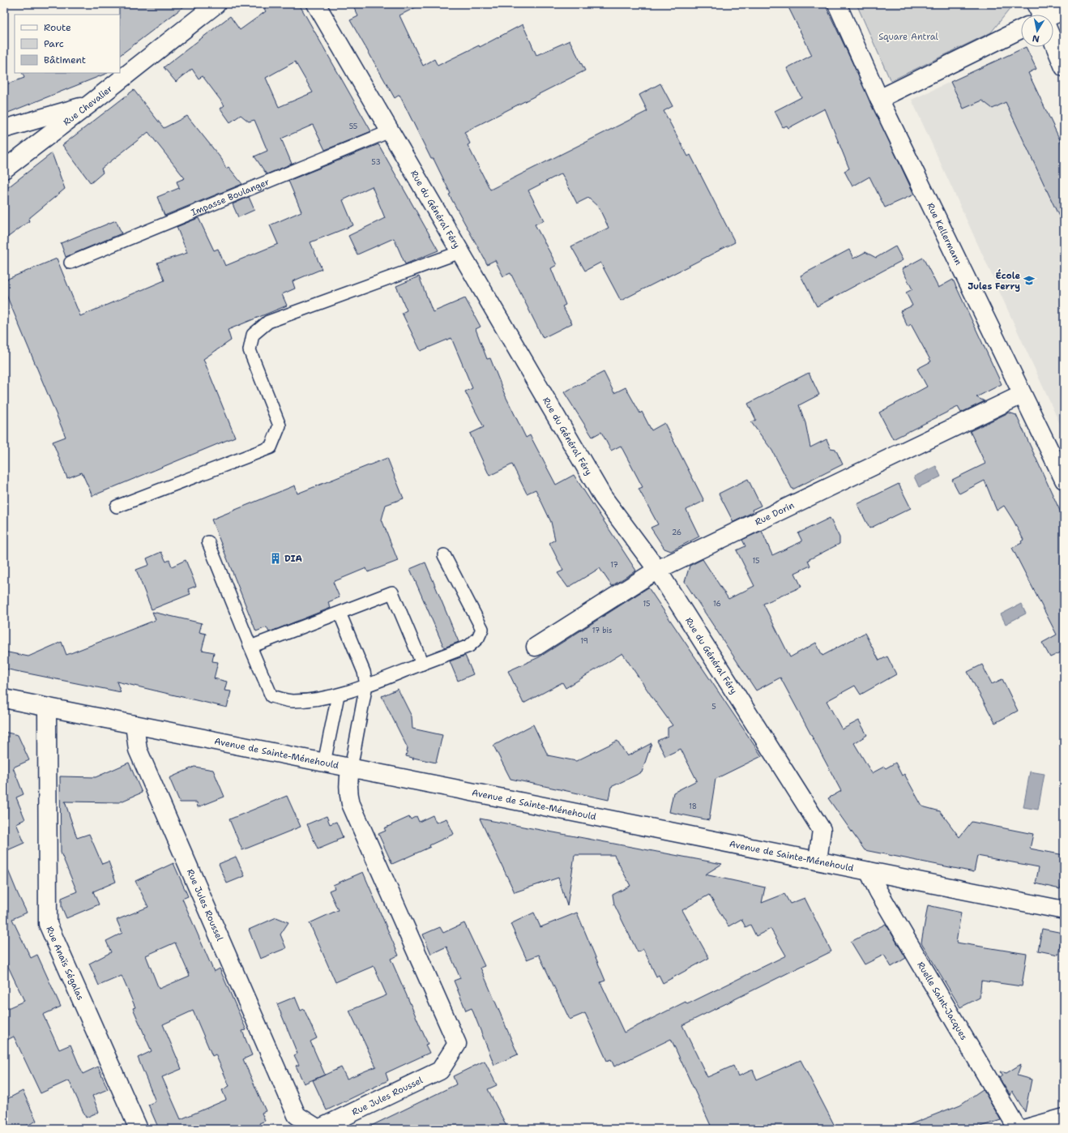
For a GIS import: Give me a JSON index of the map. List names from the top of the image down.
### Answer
{
  "streets": {
    "street": [
      "Rue Chevalier",
      "Rue du Général Féry",
      "Rue Kellermann",
      "Rue Dorin",
      "Avenue de Sainte-Ménehould",
      "Rue Jules Roussel",
      "Rue Anaïs Ségalas",
      "Ruelle Saint-Jacques"
    ],
    "lane": ["Impasse Boulanger"]
  },
  "crossings": [
    ["Impasse Boulanger", "Rue du Général Féry"],
    ["Rue du Général Féry", "Rue Dorin"],
    ["Rue du Général Féry", "Avenue de Sainte-Ménehould"],
    ["Rue Kellermann", "Rue Dorin"],
    ["Avenue de Sainte-Ménehould", "Rue Jules Roussel"],
    ["Avenue de Sainte-Ménehould", "Rue Anaïs Ségalas"],
    ["Avenue de Sainte-Ménehould", "Ruelle Saint-Jacques"]
  ],
  "parks": ["Square Antral"],
  "places": {
    "school or university": ["École Jules Ferry"],
    "building": ["DIA"]
  },
  "house_numbers": [
    "55",
    "53",
    "26",
    "15",
    "17",
    "15",
    "16",
    "17 bis",
    "19",
    "5",
    "18"
  ],
  "legend": ["Route", "Parc", "Bâtiment"],
  "north": "bottom"
}
